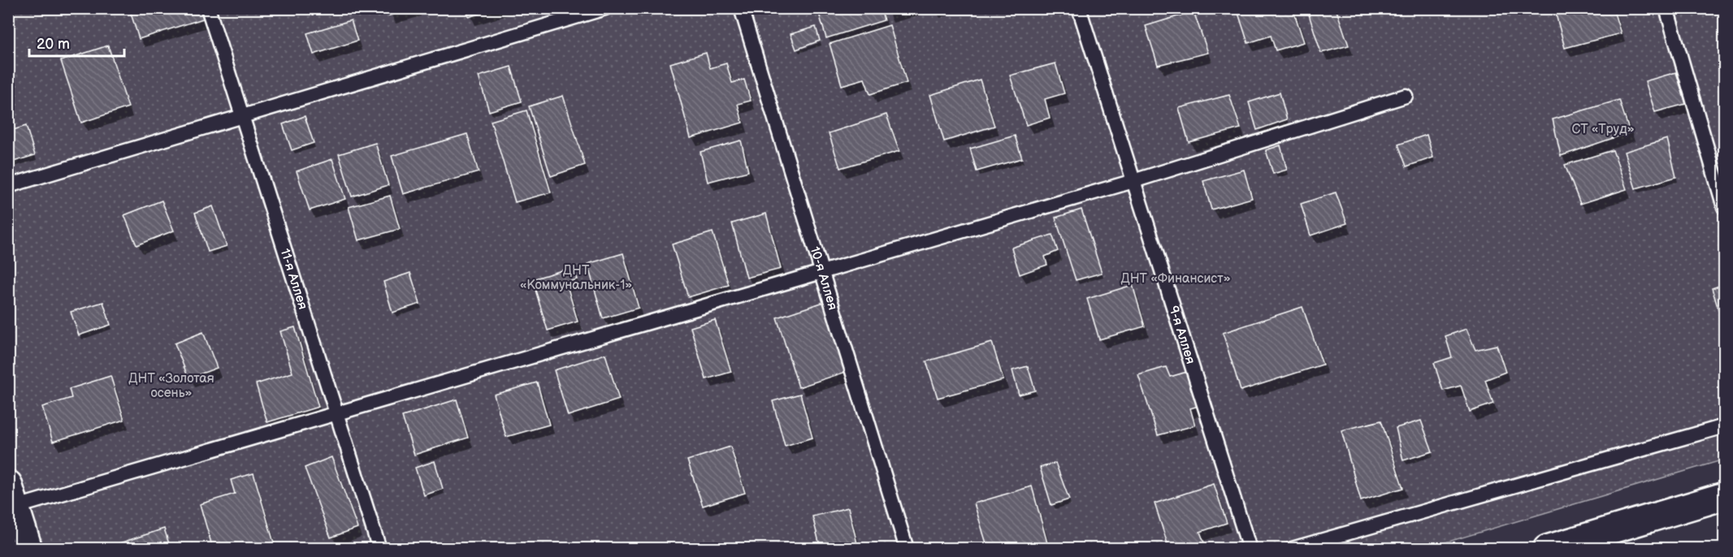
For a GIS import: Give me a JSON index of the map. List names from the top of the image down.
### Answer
{
  "streets": {
    "lane": ["11-я Аллея", "10-я Аллея", "9-я Аллея"]
  },
  "parks": [
    "СТ «Труд»",
    "ДНТ «Коммунальник-1»",
    "ДНТ «Финансист»",
    "ДНТ «Золотая осень»"
  ],
  "scale_bar": "20 m"
}
